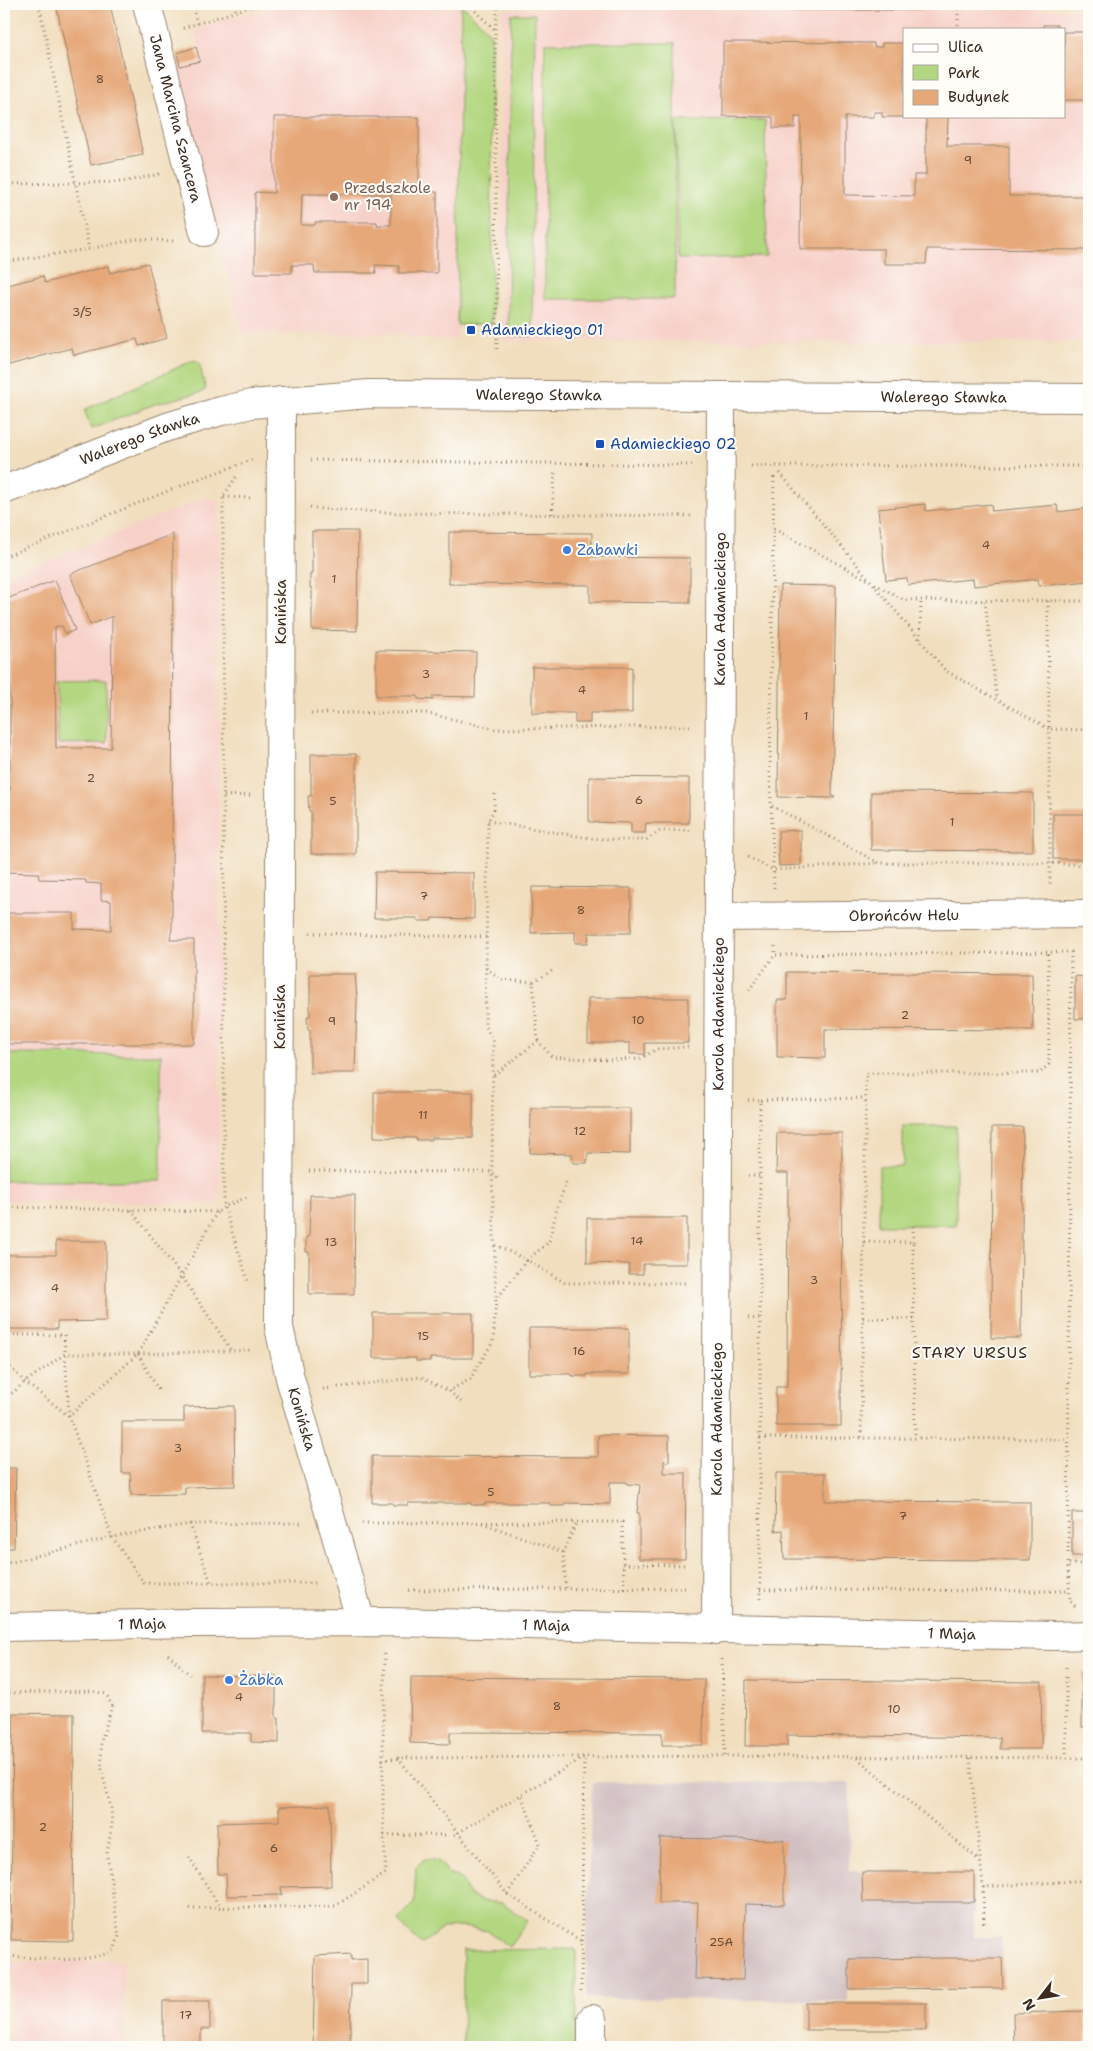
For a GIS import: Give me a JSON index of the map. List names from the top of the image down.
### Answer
{
  "streets": {
    "street": [
      "Jana Marcina Szancera",
      "Walerego Sławka",
      "Karola Adamieckiego",
      "Konińska",
      "Obrońców Helu",
      "1 Maja"
    ]
  },
  "crossings": [
    ["Walerego Sławka", "Karola Adamieckiego"],
    ["Walerego Sławka", "Konińska"],
    ["Karola Adamieckiego", "Obrońców Helu"],
    ["Karola Adamieckiego", "1 Maja"],
    ["Konińska", "1 Maja"]
  ],
  "districts": ["STARY URSUS"],
  "places": {
    "other": ["Przedszkole nr 194", "Zabawki", "Żabka"],
    "transit": ["Adamieckiego 01", "Adamieckiego 02"]
  },
  "house_numbers": [
    "8",
    "9",
    "3/5",
    "4",
    "1",
    "3",
    "4",
    "1",
    "2",
    "6",
    "5",
    "1",
    "7",
    "8",
    "2",
    "10",
    "9",
    "11",
    "12",
    "14",
    "13",
    "3",
    "4",
    "15",
    "16",
    "3",
    "5",
    "7",
    "4",
    "8",
    "10",
    "2",
    "6",
    "25A",
    "17"
  ],
  "legend": ["Ulica", "Park", "Budynek"],
  "north": "bottom left"
}
